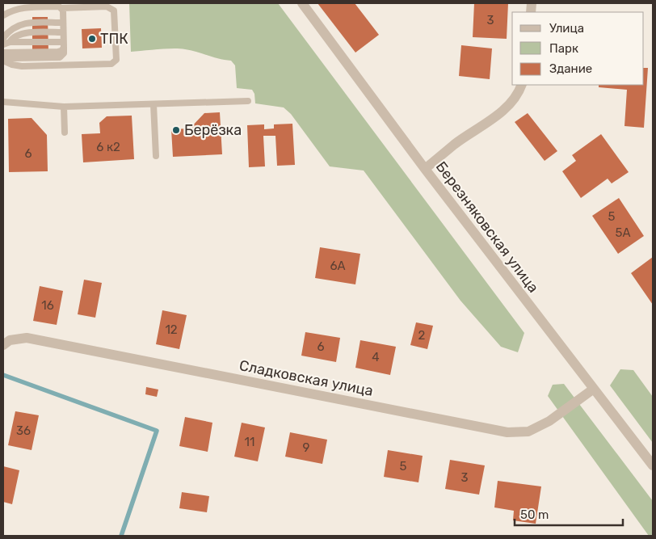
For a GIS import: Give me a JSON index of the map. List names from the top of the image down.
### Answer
{
  "streets": {
    "street": ["Березняковская улица", "Сладковская улица"]
  },
  "crossings": [
    ["Березняковская улица", "Сладковская улица"]
  ],
  "places": ["ТПК", "Берёзка"],
  "house_numbers": [
    "3",
    "6 к2",
    "6",
    "5",
    "5А",
    "6А",
    "16",
    "12",
    "2",
    "6",
    "4",
    "36",
    "11",
    "9",
    "5",
    "3"
  ],
  "legend": ["Улица", "Парк", "Здание"],
  "scale_bar": "50 m"
}
